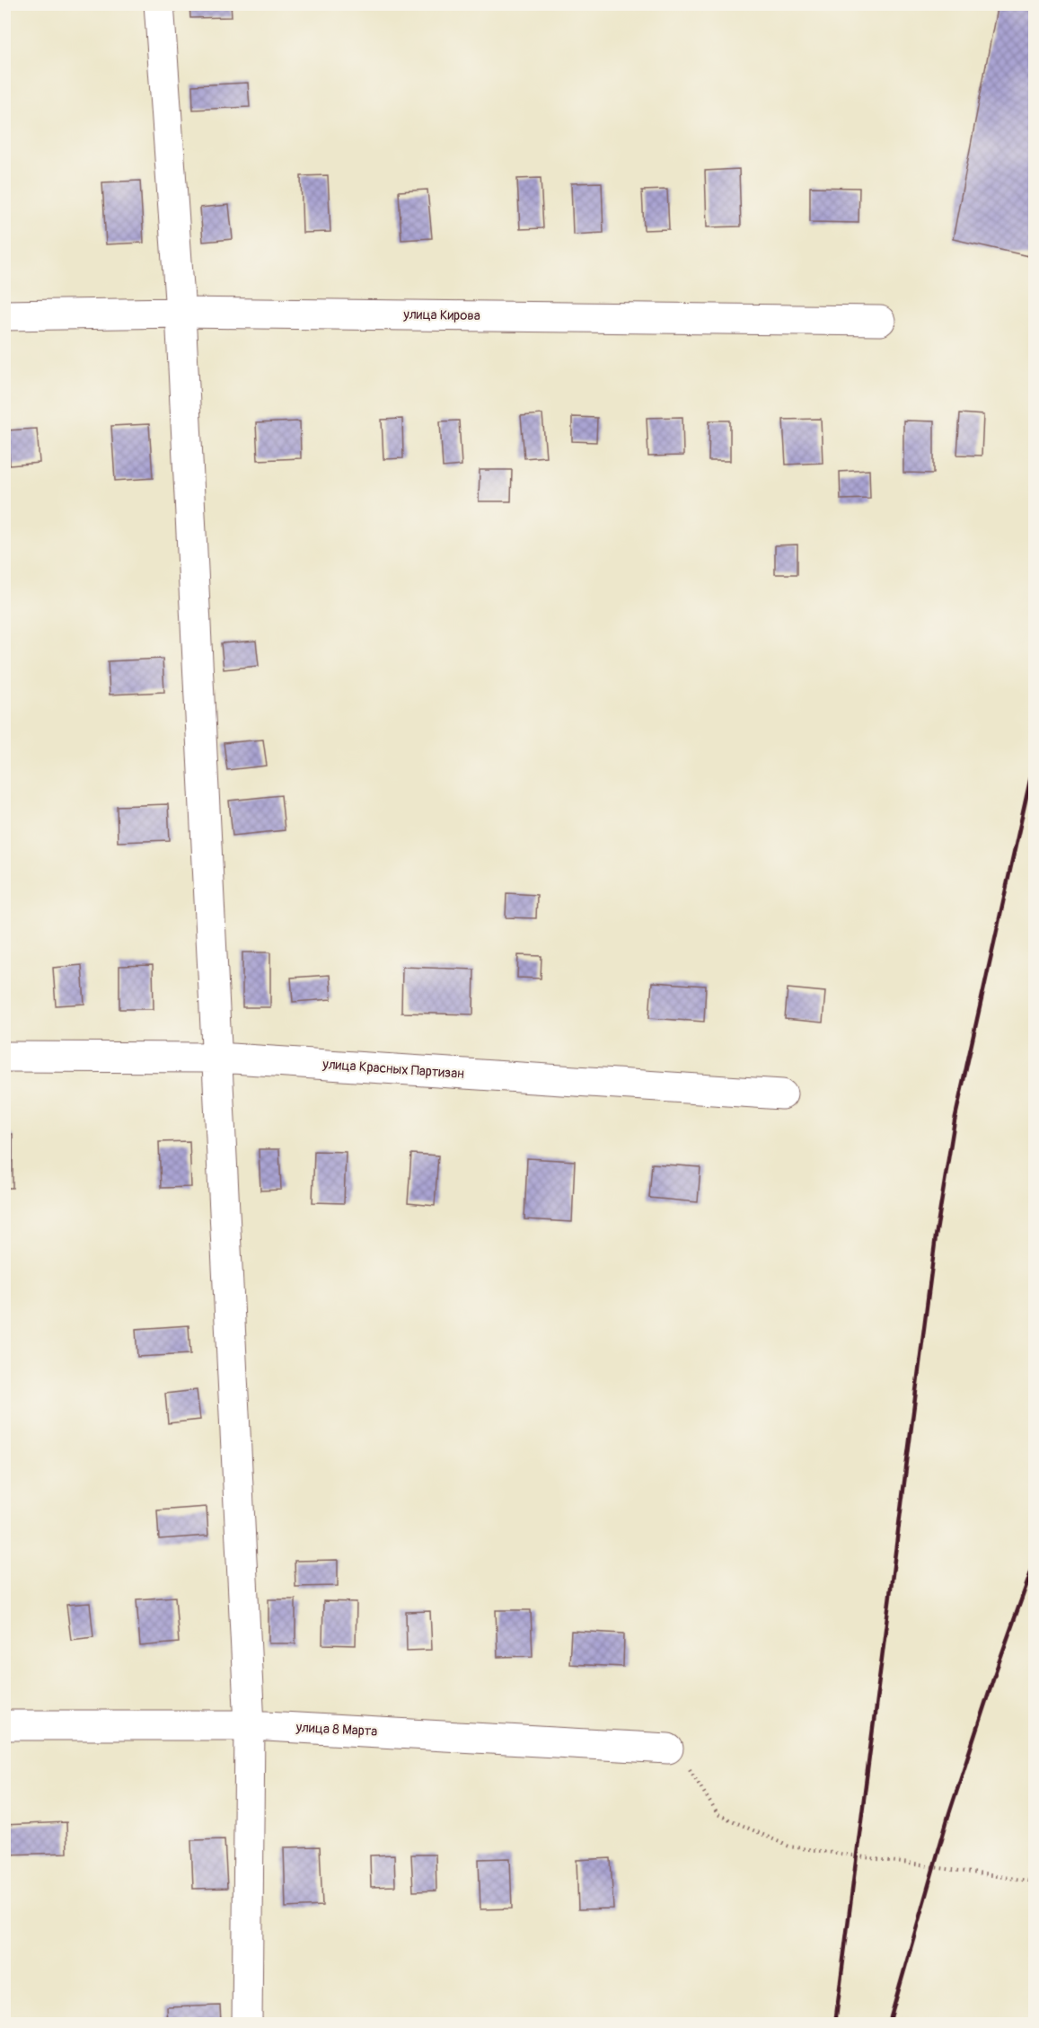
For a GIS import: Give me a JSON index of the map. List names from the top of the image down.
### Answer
{
  "streets": {
    "street": ["улица Кирова", "улица Красных Партизан", "улица 8 Марта"]
  }
}
